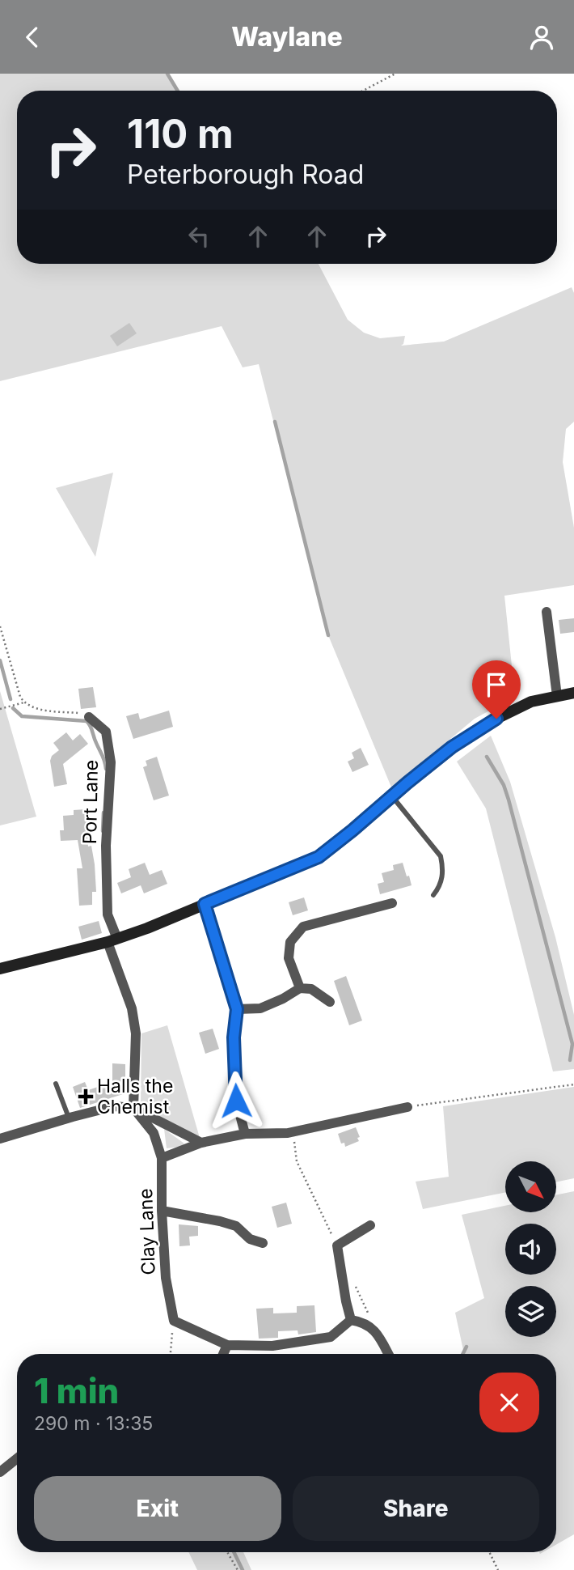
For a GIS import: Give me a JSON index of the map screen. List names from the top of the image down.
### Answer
{
  "streets": {
    "street": ["Port Lane", "Clay Lane"]
  },
  "crossings": [
    ["Port Lane", "Clay Lane"]
  ],
  "places": {
    "health": ["Halls the Chemist"]
  },
  "north": "bottom right",
  "page": {
    "header": "Waylane",
    "turn": ["110 m", "Peterborough Road"],
    "heading": ["1 min", "290 m · 13:35"],
    "buttons": ["Exit", "Share"]
  }
}
